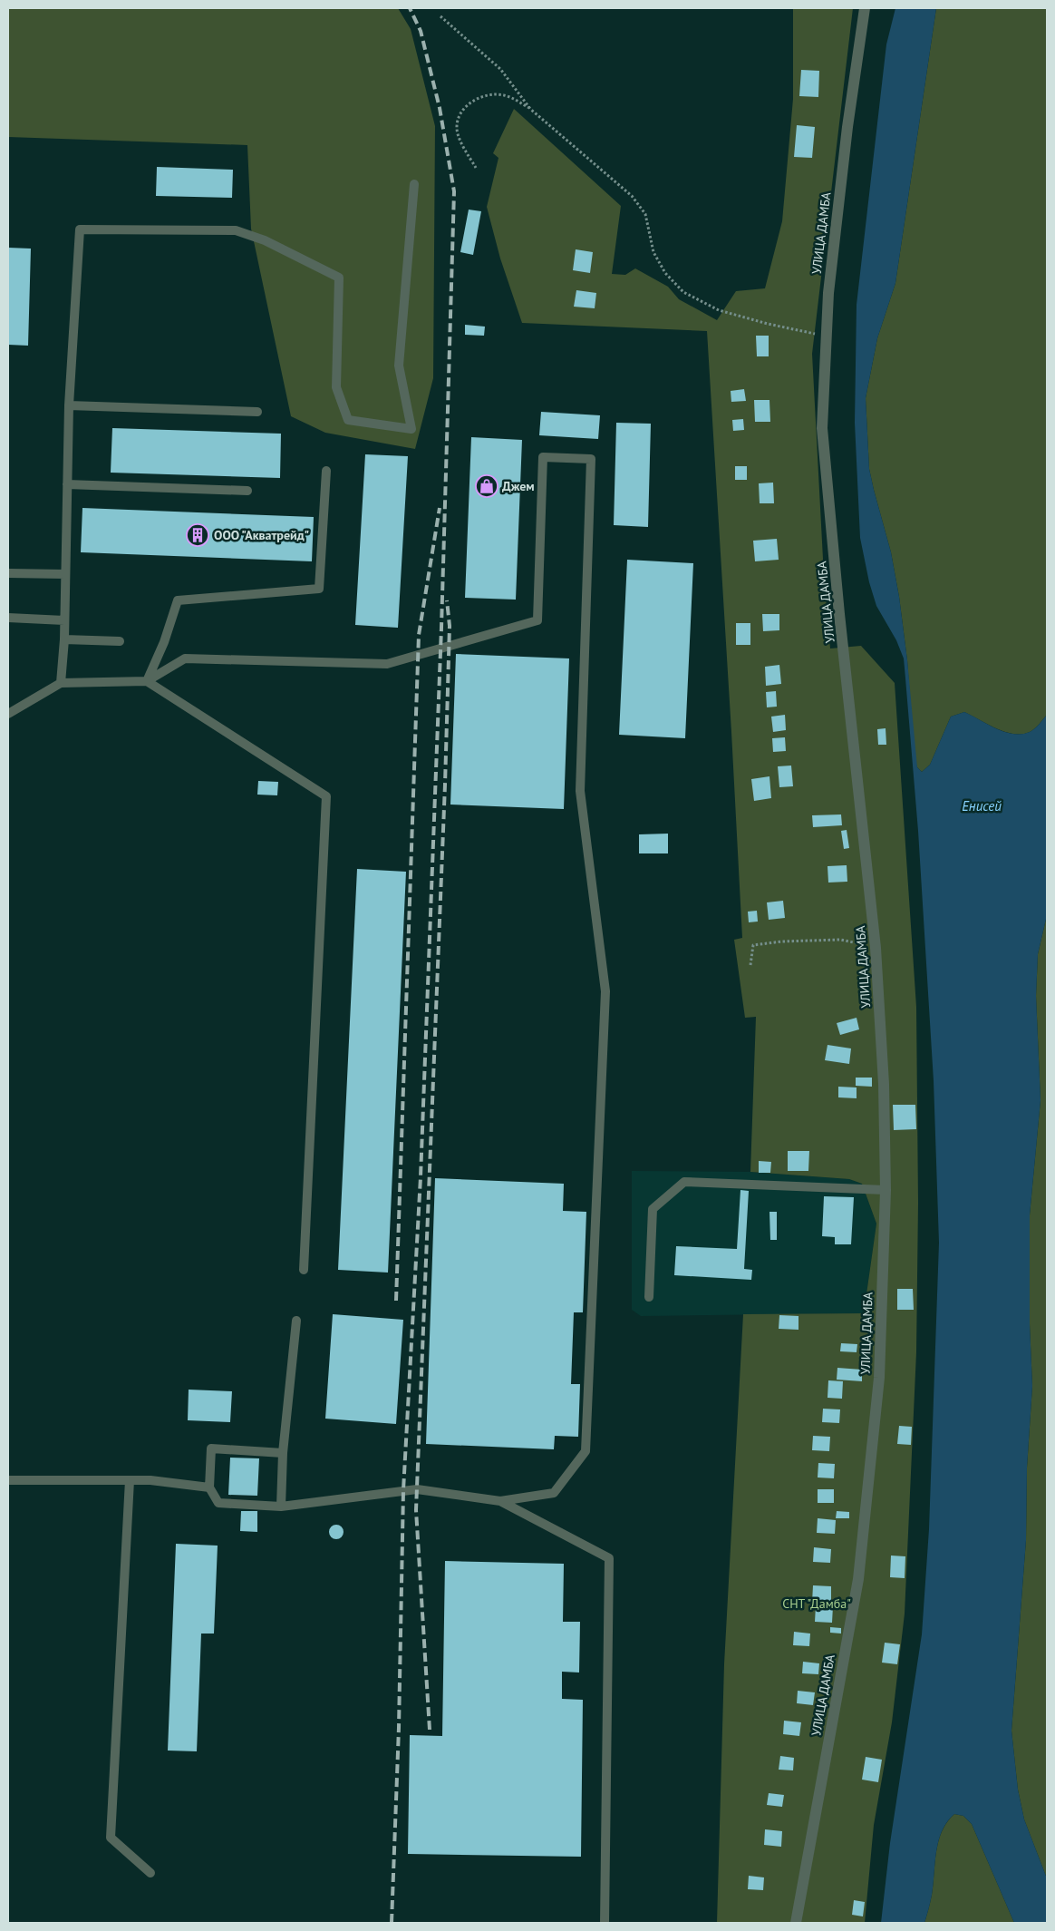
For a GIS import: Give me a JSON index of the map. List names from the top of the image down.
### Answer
{
  "streets": {
    "street": ["УЛИЦА ДАМБА"]
  },
  "water": ["Енисей"],
  "parks": ["СНТ \"Дамба\""],
  "places": {
    "shop": ["Джем"],
    "building": ["ООО \"Акватрейд\""]
  }
}
